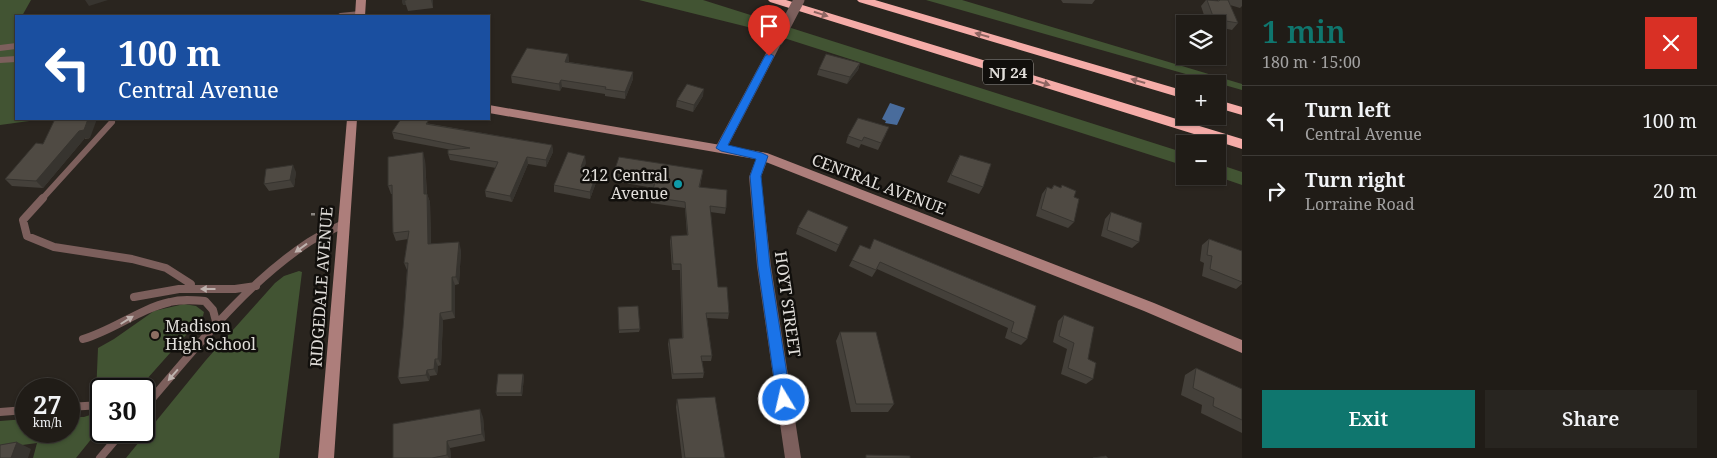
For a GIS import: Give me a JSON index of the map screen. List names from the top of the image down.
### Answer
{
  "streets": {
    "highway": ["NJ 24"],
    "main road": ["CENTRAL AVENUE", "RIDGEDALE AVENUE"],
    "street": ["HOYT STREET"]
  },
  "crossings": [
    ["CENTRAL AVENUE", "HOYT STREET"]
  ],
  "places": ["212 Central Avenue", "Madison High School"],
  "page": {
    "heading": ["1 min", "180 m · 15:00"],
    "map_buttons": ["+", "−"],
    "turn": ["100 m", "Central Avenue"],
    "list": [
      {
        "name": "Turn left",
        "note": "Central Avenue",
        "value": "100 m"
      },
      {
        "name": "Turn right",
        "note": "Lorraine Road",
        "value": "20 m"
      }
    ],
    "speed": "27 km/h",
    "limit": "30",
    "buttons": ["Exit", "Share"]
  }
}
